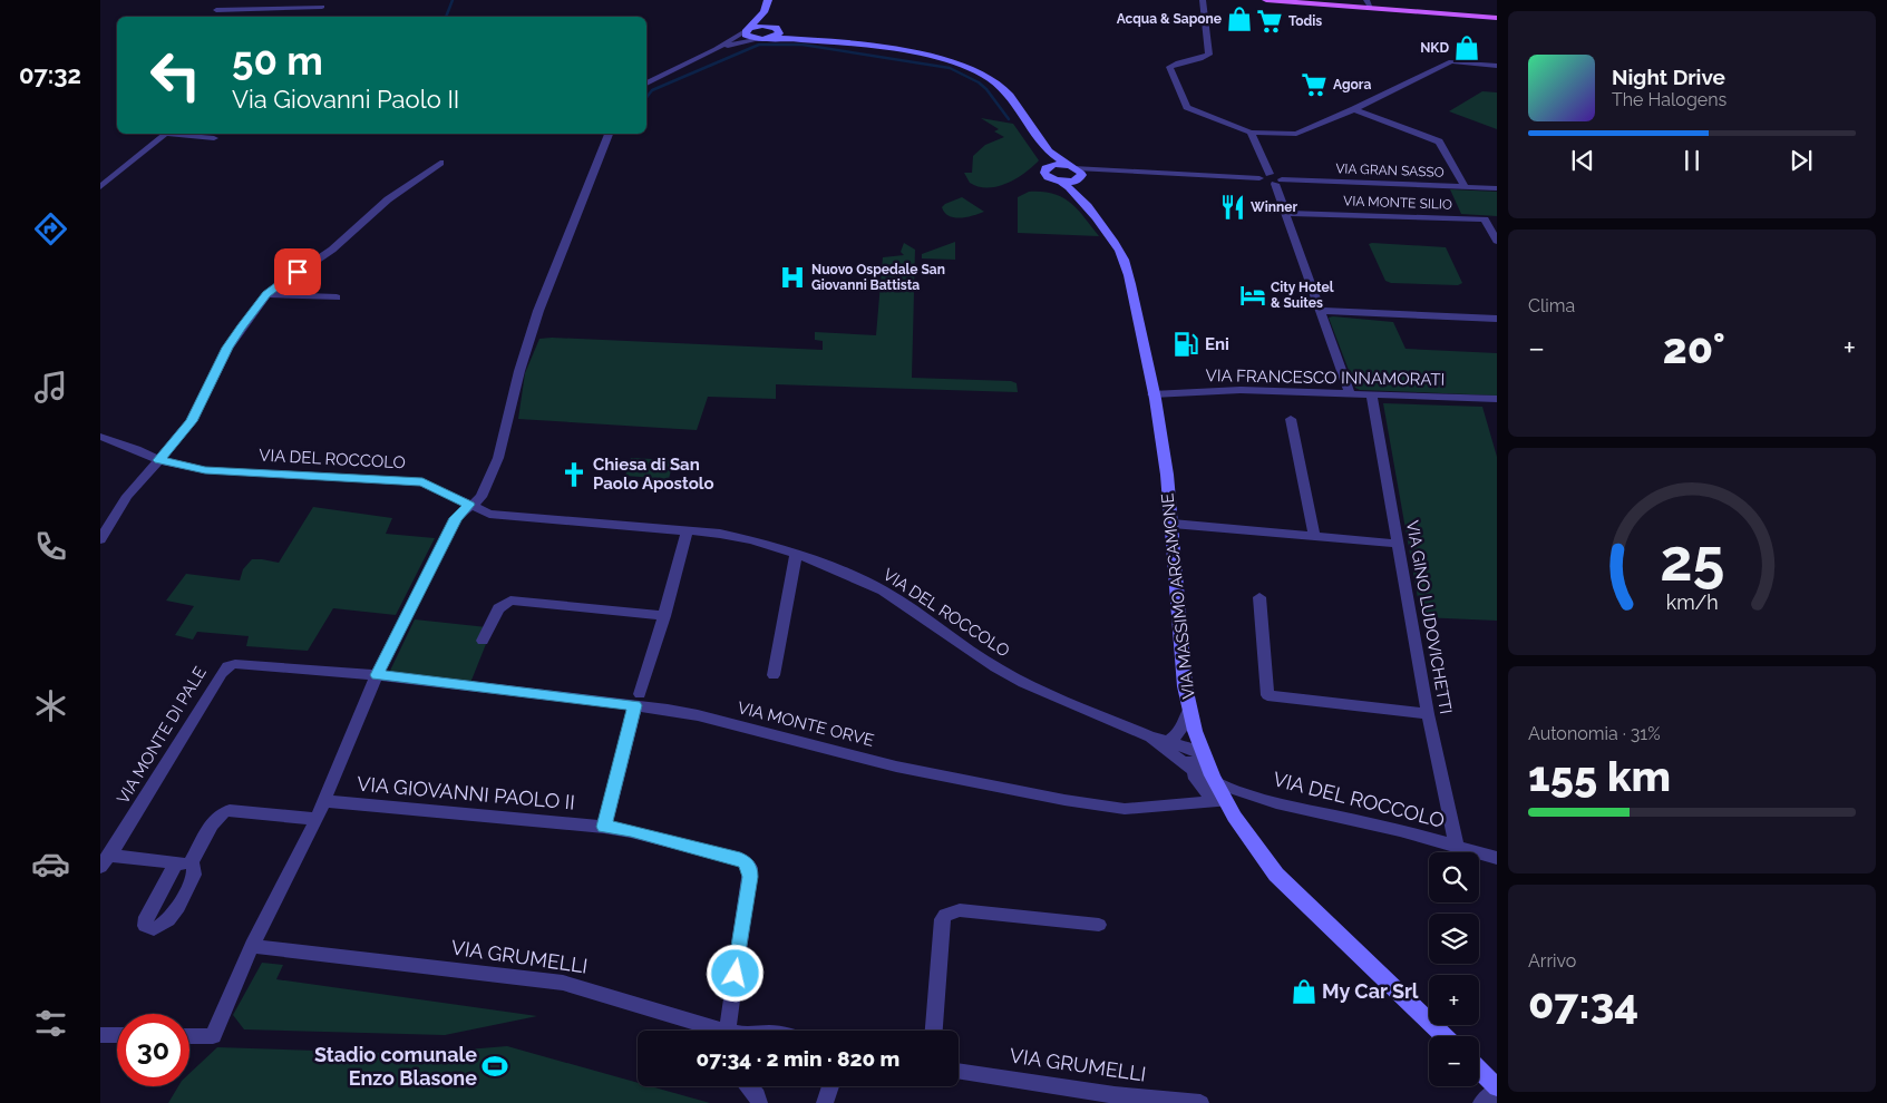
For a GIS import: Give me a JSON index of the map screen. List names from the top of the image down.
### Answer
{
  "streets": {
    "main road": ["VIA MASSIMO ARCAMONE"],
    "street": [
      "VIA GRAN SASSO",
      "VIA MONTE SILIO",
      "VIA FRANCESCO INNAMORATI",
      "VIA DEL ROCCOLO",
      "VIA GINO LUDOVICHETTI",
      "VIA MONTE ORVE",
      "VIA MONTE DI PALE",
      "VIA GIOVANNI PAOLO II",
      "VIA GRUMELLI"
    ]
  },
  "crossings": [
    ["VIA FRANCESCO INNAMORATI", "VIA MASSIMO ARCAMONE"],
    ["VIA FRANCESCO INNAMORATI", "VIA GINO LUDOVICHETTI"],
    ["VIA DEL ROCCOLO", "VIA MASSIMO ARCAMONE"],
    ["VIA DEL ROCCOLO", "VIA GINO LUDOVICHETTI"],
    ["VIA MASSIMO ARCAMONE", "VIA MONTE ORVE"],
    ["VIA MONTE ORVE", "VIA MONTE DI PALE"]
  ],
  "places": {
    "shop": ["Acqua & Sapone", "NKD", "My Car Srl"],
    "supermarket": ["Todis", "Agora"],
    "restaurant": ["Winner"],
    "hospital": ["Nuovo Ospedale San Giovanni Battista"],
    "hotel": ["City Hotel & Suites"],
    "fuel station": ["Eni"],
    "church": ["Chiesa di San Paolo Apostolo"],
    "sports": ["Stadio comunale Enzo Blasone"]
  },
  "page": {
    "tabs": "07:32",
    "turn": ["50 m", "Via Giovanni Paolo II"],
    "song": ["Night Drive", "The Halogens"],
    "tile": [
      "Clima",
      ["Autonomia · 31%", "155 km"],
      ["Arrivo", "07:34"]
    ],
    "heat": ["−", "20°", "+"],
    "map_buttons": ["+", "−"],
    "limit": "30",
    "trip": "07:34 · 2 min · 820 m",
    "gauge": ["25", "km/h"]
  }
}
